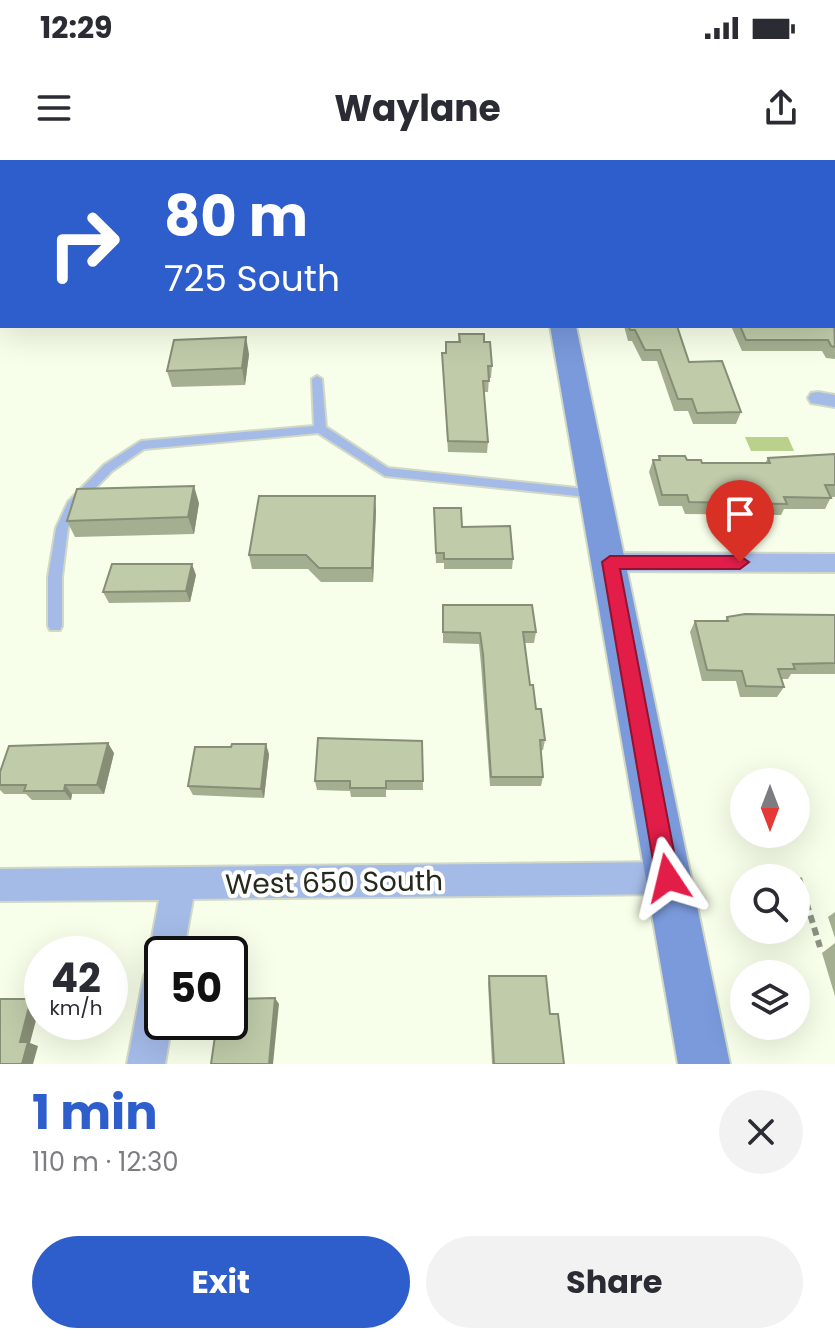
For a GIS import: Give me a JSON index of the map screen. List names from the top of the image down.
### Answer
{
  "streets": {
    "street": ["West 650 South"]
  },
  "north": "bottom",
  "page": {
    "status": "12:29",
    "header": "Waylane",
    "turn": ["80 m", "725 South"],
    "speed": "42 km/h",
    "limit": "50",
    "heading": ["1 min", "110 m · 12:30"],
    "buttons": ["Exit", "Share"]
  }
}
